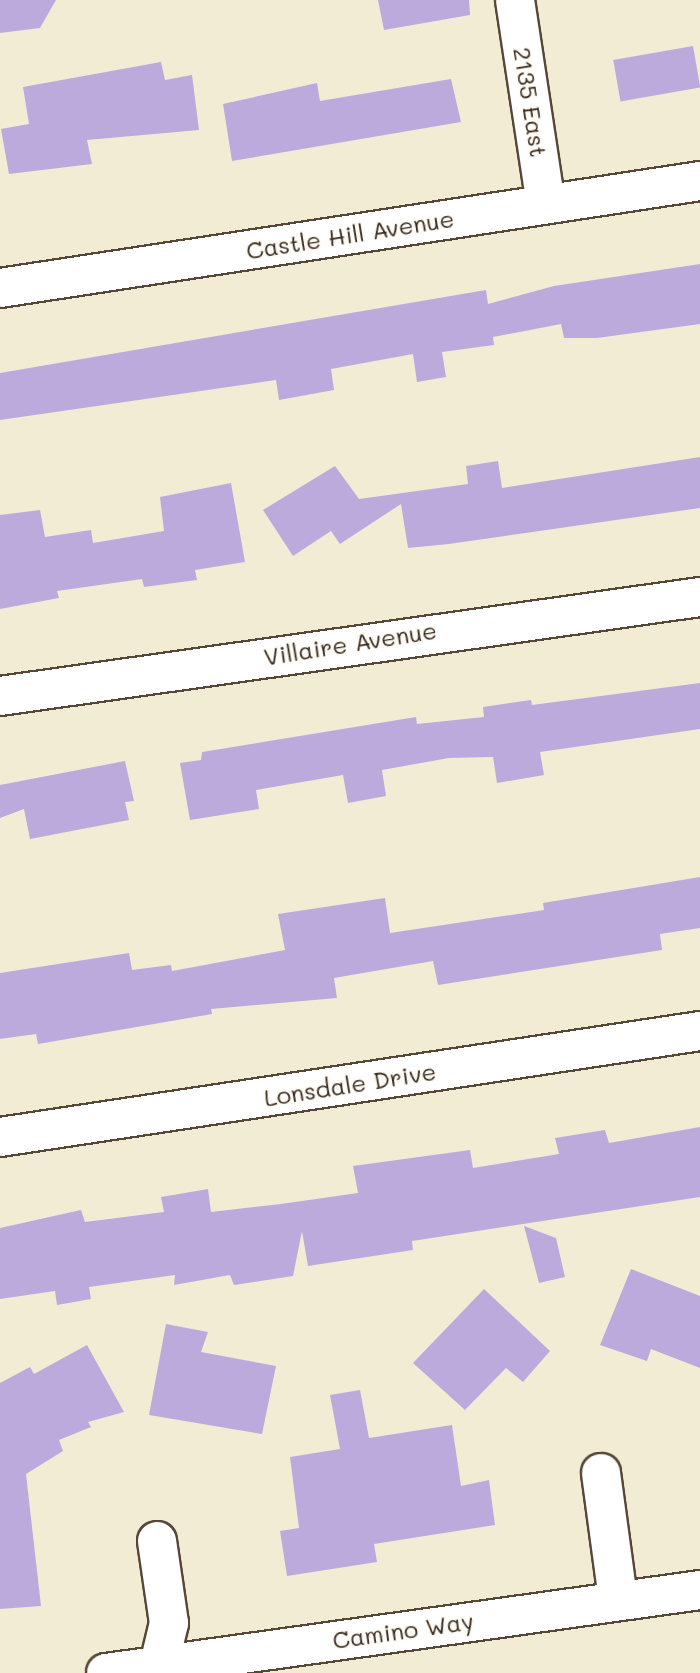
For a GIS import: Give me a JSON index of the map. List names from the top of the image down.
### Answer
{
  "streets": {
    "street": [
      "2135 East",
      "Castle Hill Avenue",
      "Villaire Avenue",
      "Lonsdale Drive",
      "Camino Way"
    ]
  },
  "crossings": [
    ["2135 East", "Castle Hill Avenue"]
  ]
}
